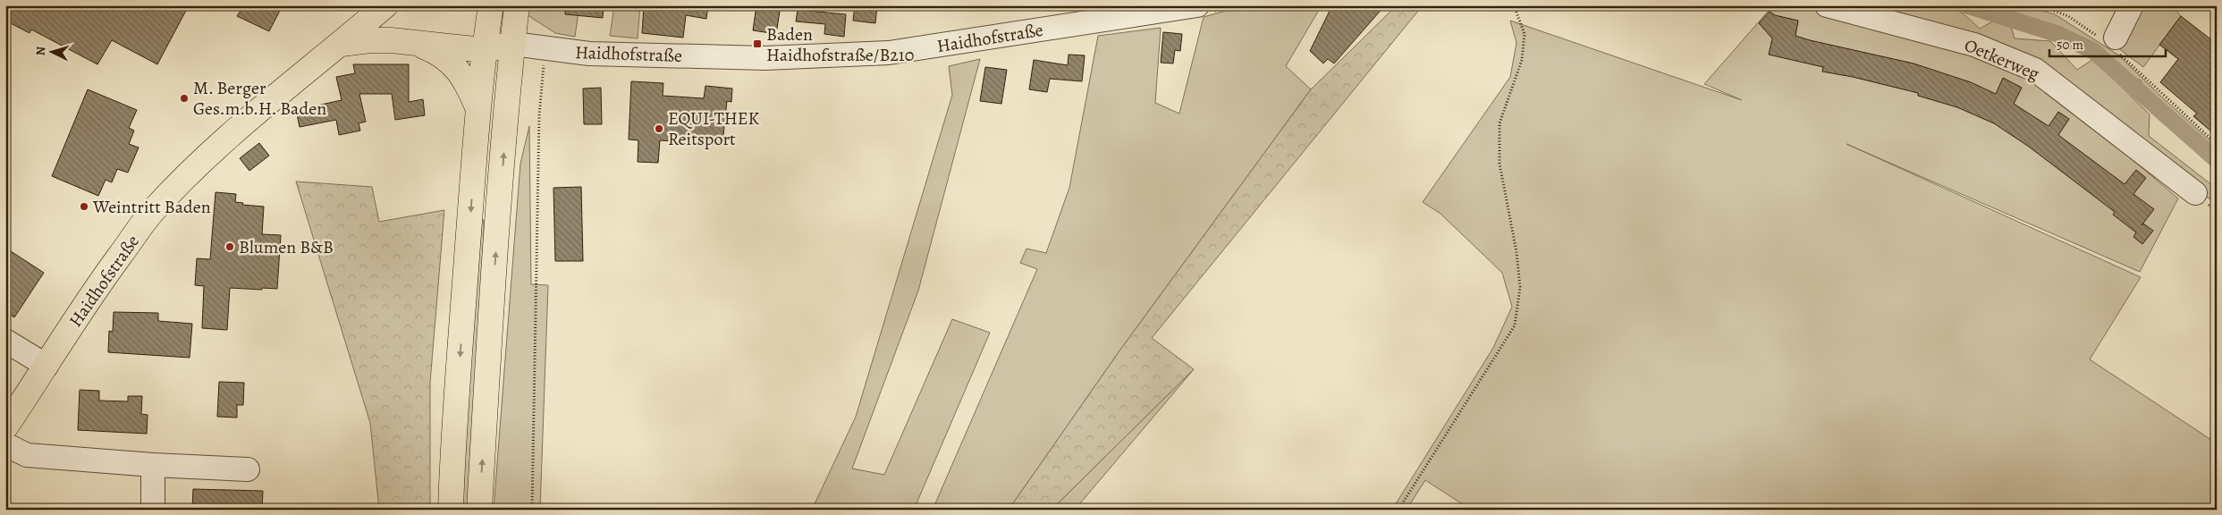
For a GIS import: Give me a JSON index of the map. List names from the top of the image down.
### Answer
{
  "streets": {
    "main road": ["Haidhofstraße"],
    "street": ["Oetkerweg"]
  },
  "places": {
    "transit": ["Baden Haidhofstraße/B210"],
    "other": [
      "M. Berger Ges.m.b.H. Baden",
      "EQUI-THEK Reitsport",
      "Weintritt Baden",
      "Blumen B&B"
    ]
  },
  "scale_bar": "50 m",
  "north": "left"
}
